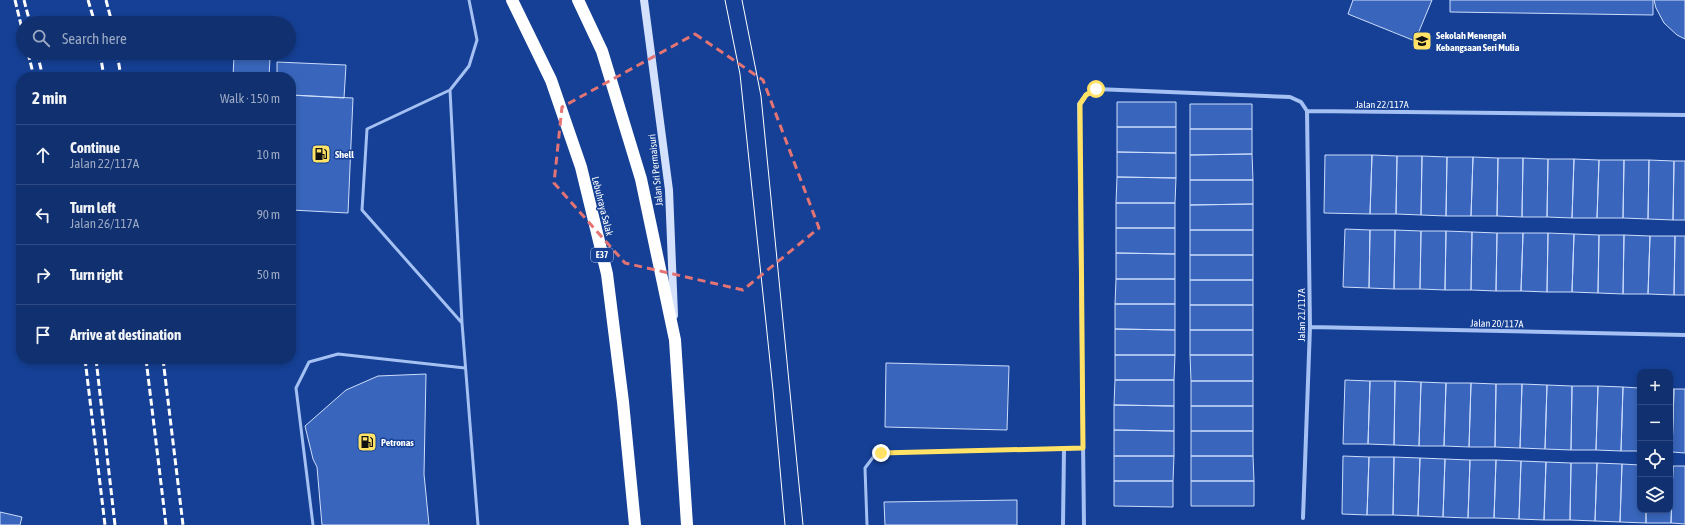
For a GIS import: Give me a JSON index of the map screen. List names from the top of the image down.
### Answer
{
  "streets": {
    "highway": ["Lebuhraya Salak", "E37"],
    "main road": ["Jalan Sri Permaisuri"],
    "street": ["Jalan 22/117A", "Jalan 21/117A", "Jalan 20/117A"]
  },
  "crossings": [
    ["Jalan 22/117A", "Jalan 21/117A"],
    ["Jalan 21/117A", "Jalan 20/117A"]
  ],
  "places": {
    "school or university": ["Sekolah Menengah Kebangsaan Seri Mulia"],
    "fuel station": ["Shell", "Petronas"]
  },
  "page": {
    "search": "Search here",
    "heading": ["2 min", "Walk · 150 m"],
    "list": [
      ["Continue", "Jalan 22/117A", "10 m"],
      ["Turn left", "Jalan 26/117A", "90 m"],
      ["Turn right", "50 m"],
      "Arrive at destination"
    ],
    "map_buttons": ["+", "−"]
  }
}
